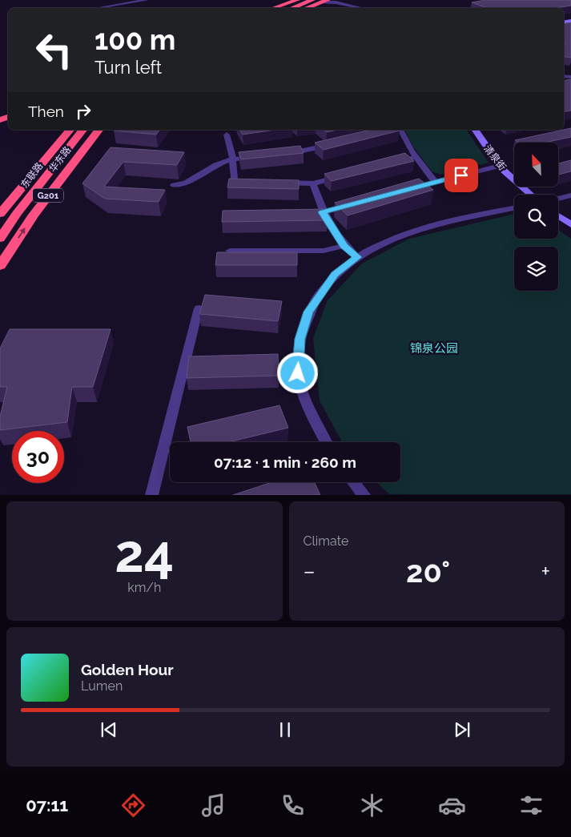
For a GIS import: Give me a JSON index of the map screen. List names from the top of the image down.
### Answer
{
  "streets": {
    "highway": ["华东路", "东联路", "G201"],
    "street": ["清泉街"]
  },
  "parks": ["锦泉公园"],
  "north": "top left",
  "page": {
    "turn": ["100 m", "Turn left"],
    "then": "Then",
    "limit": "30",
    "trip": "07:12 · 1 min · 260 m",
    "tile": [
      ["24", "km/h"],
      "Climate"
    ],
    "heat": ["−", "20°", "+"],
    "song": ["Golden Hour", "Lumen"],
    "tabs": "07:11"
  }
}
